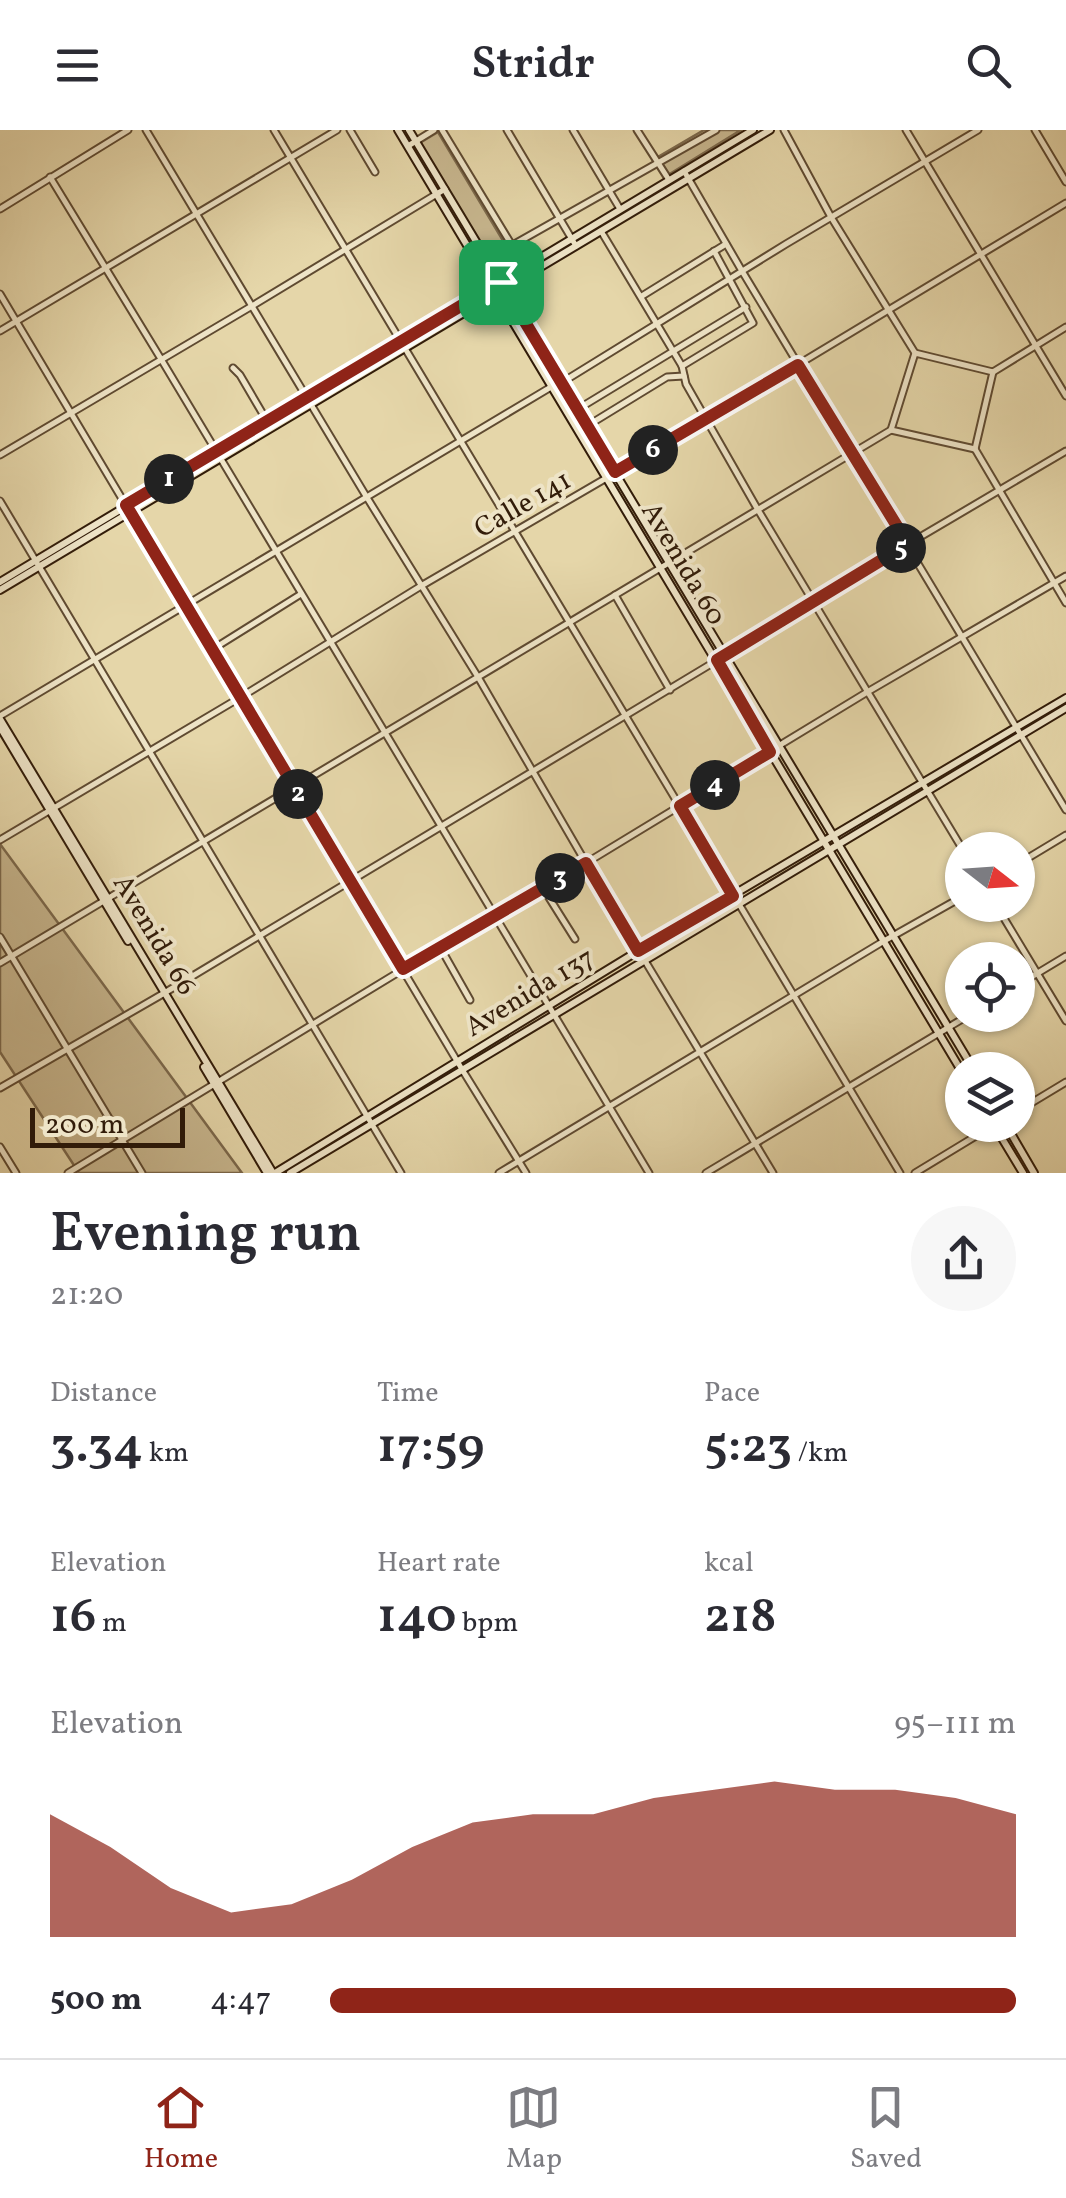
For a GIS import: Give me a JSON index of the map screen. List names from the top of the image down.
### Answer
{
  "streets": {
    "main road": ["Avenida 60", "Avenida 66", "Avenida 137"],
    "street": ["Calle 141"]
  },
  "crossings": [
    ["Calle 141", "Avenida 60"],
    ["Calle 141", "Avenida 66"],
    ["Avenida 60", "Avenida 137"],
    ["Avenida 66", "Avenida 137"]
  ],
  "scale_bar": "200 m",
  "north": "right",
  "page": {
    "header": "Stridr",
    "pins": [
      "6",
      "1",
      "5",
      "4",
      "2",
      "3"
    ],
    "scale": "200 m",
    "heading": ["Evening run", "21:20"],
    "stats": [
      ["Distance", "3.34 km"],
      ["Time", "17:59"],
      ["Pace", "5:23 /km"],
      ["Elevation", "16 m"],
      ["Heart rate", "140 bpm"],
      ["kcal", "218"]
    ],
    "chart": ["Elevation", "95–111 m"],
    "list": [
      {
        "name": "500 m",
        "note": "4:47"
      }
    ],
    "tabs": ["Home", "Map", "Saved"]
  }
}
